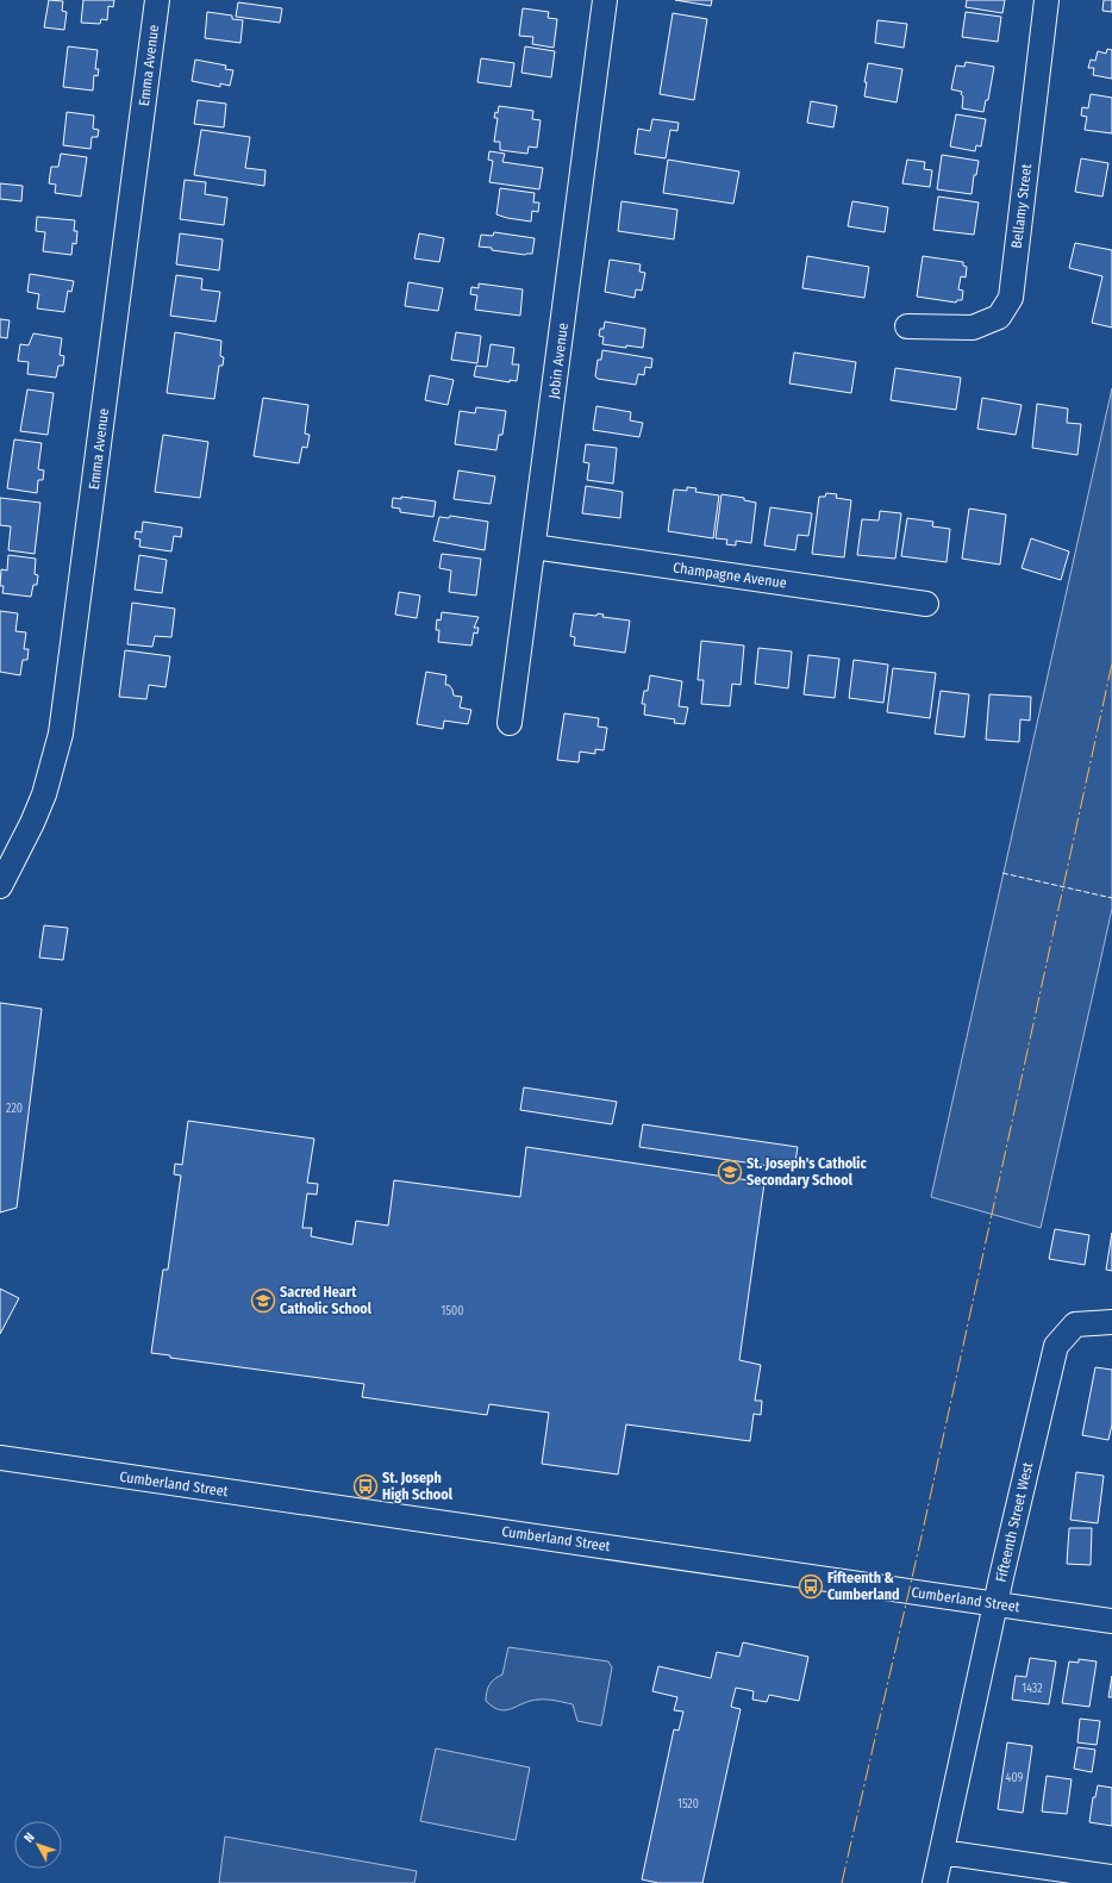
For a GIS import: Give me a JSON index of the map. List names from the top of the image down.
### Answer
{
  "streets": {
    "street": [
      "Emma Avenue",
      "Bellamy Street",
      "Jobin Avenue",
      "Champagne Avenue",
      "Cumberland Street",
      "Fifteenth Street West"
    ]
  },
  "crossings": [
    ["Jobin Avenue", "Champagne Avenue"],
    ["Cumberland Street", "Fifteenth Street West"]
  ],
  "places": {
    "school or university": ["St. Joseph's Catholic Secondary School", "Sacred Heart Catholic School"],
    "bus stop": ["St. Joseph High School", "Fifteenth & Cumberland"]
  },
  "house_numbers": [
    "220",
    "1500",
    "1432",
    "409",
    "1520"
  ],
  "north": "top left"
}
